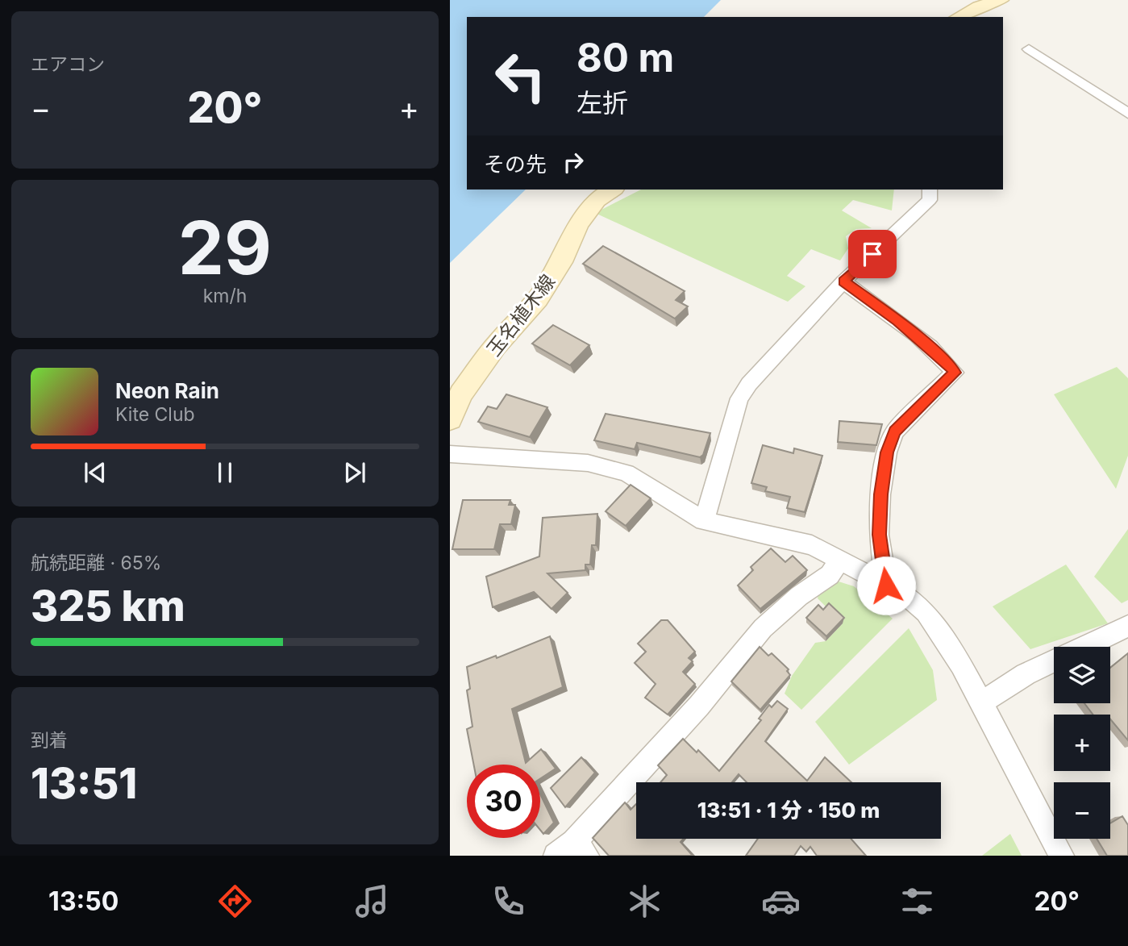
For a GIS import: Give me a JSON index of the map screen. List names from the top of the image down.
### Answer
{
  "streets": {
    "main road": ["玉名植木線"]
  },
  "page": {
    "tile": [
      "エアコン",
      ["29", "km/h"],
      ["航続距離 · 65%", "325 km"],
      ["到着", "13:51"]
    ],
    "turn": ["80 m", "左折"],
    "heat": ["−", "20°", "+"],
    "then": "その先",
    "song": ["Neon Rain", "Kite Club"],
    "map_buttons": ["+", "−"],
    "limit": "30",
    "trip": "13:51 · 1 分 · 150 m",
    "tabs": ["13:50", "20°"]
  }
}
